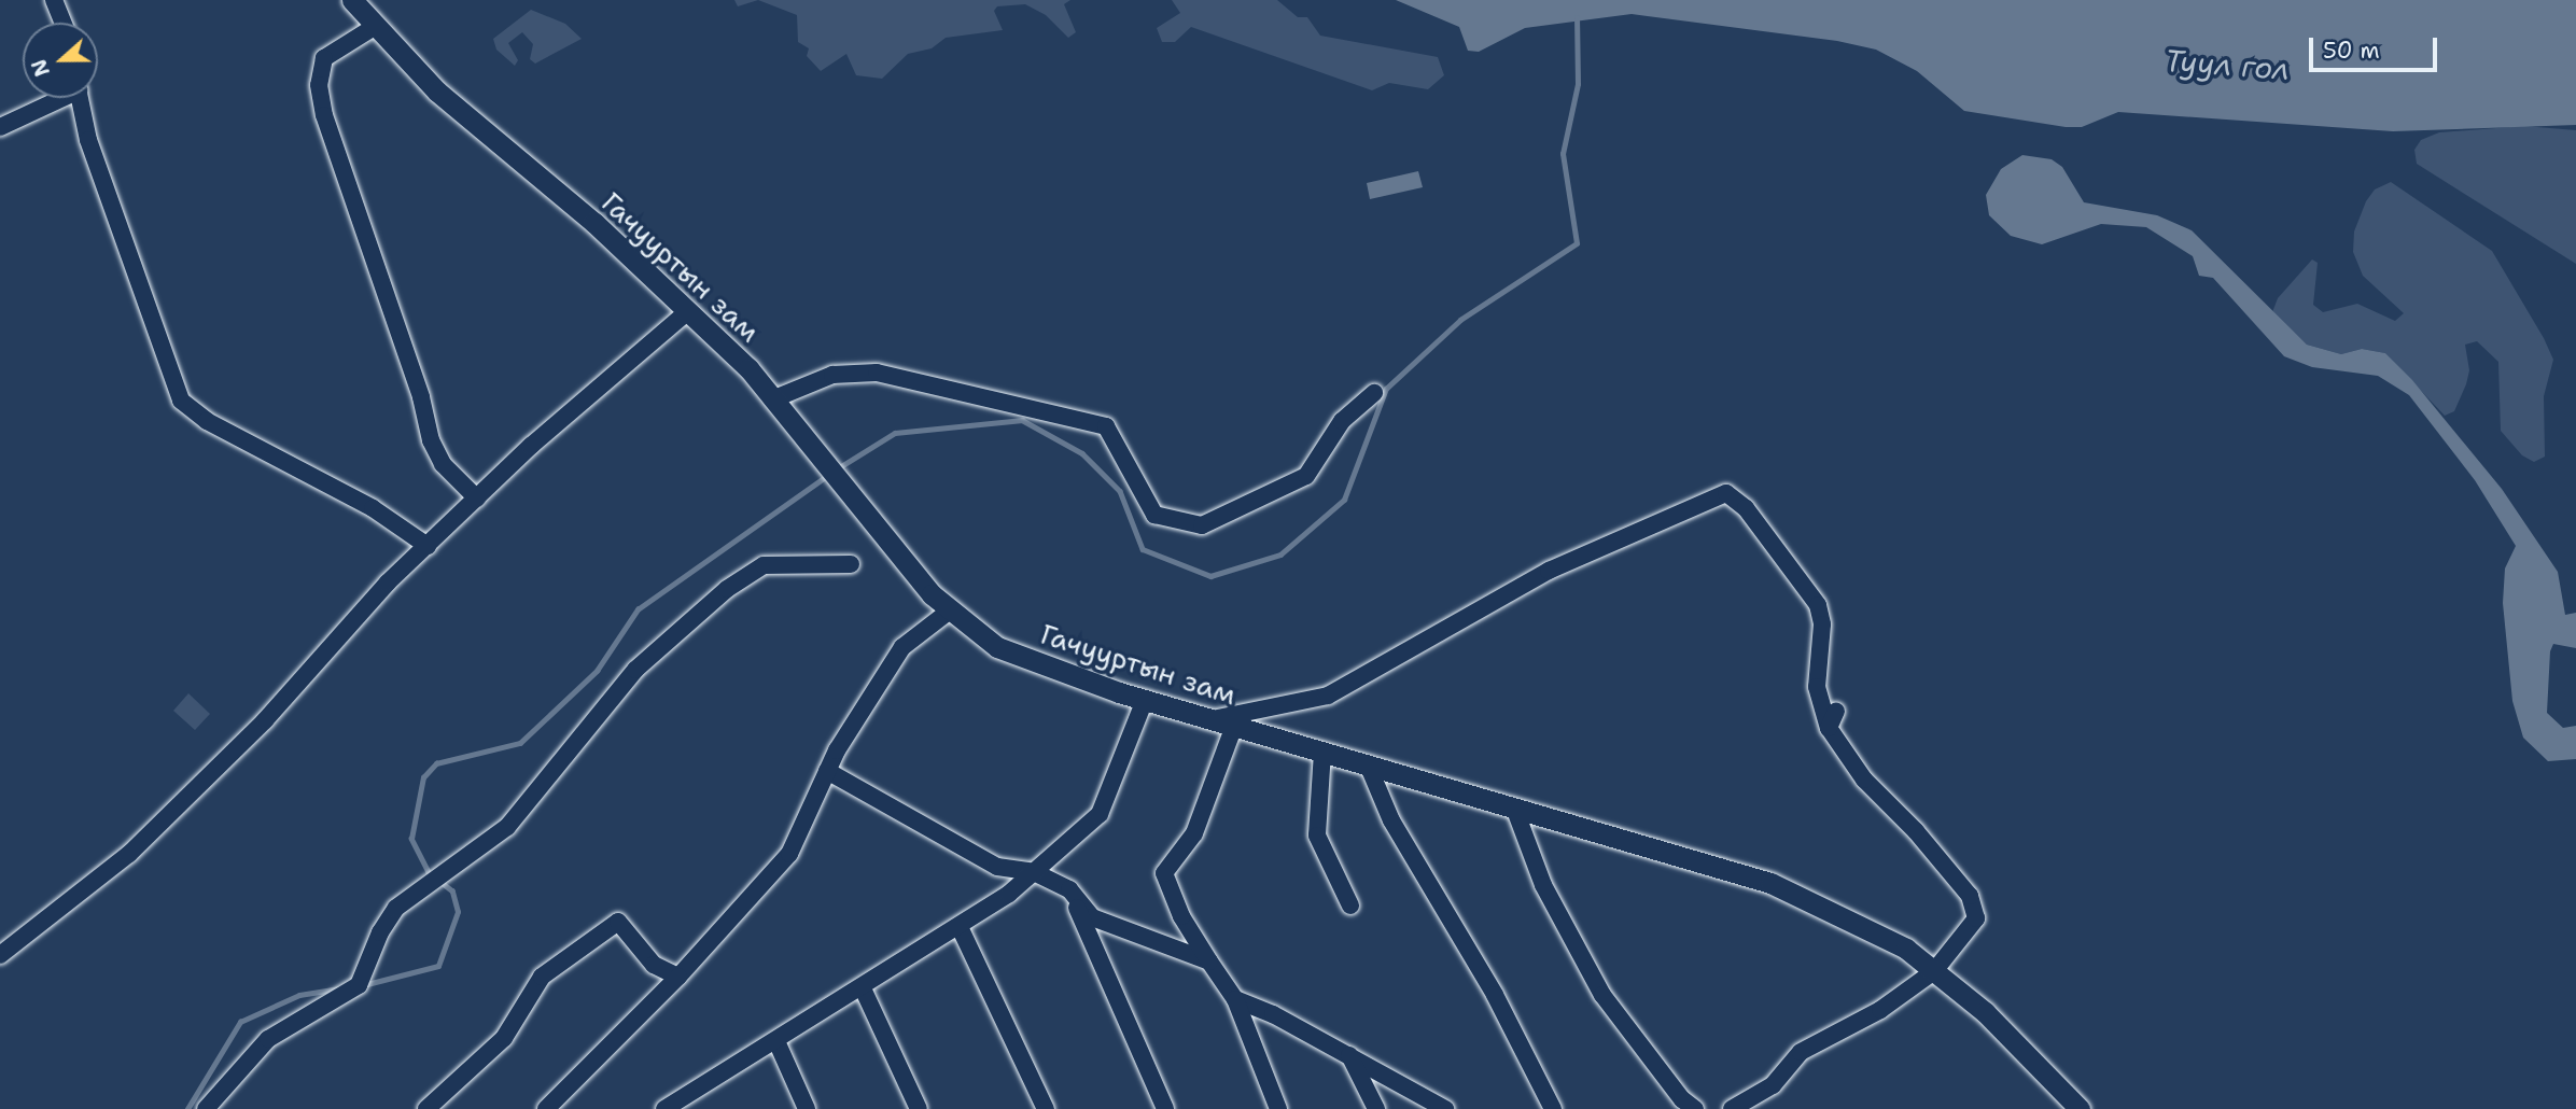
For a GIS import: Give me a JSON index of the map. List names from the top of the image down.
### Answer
{
  "streets": {
    "main road": ["Гачууртын зам"]
  },
  "water": ["Туул гол"],
  "scale_bar": "50 m",
  "north": "left"
}
